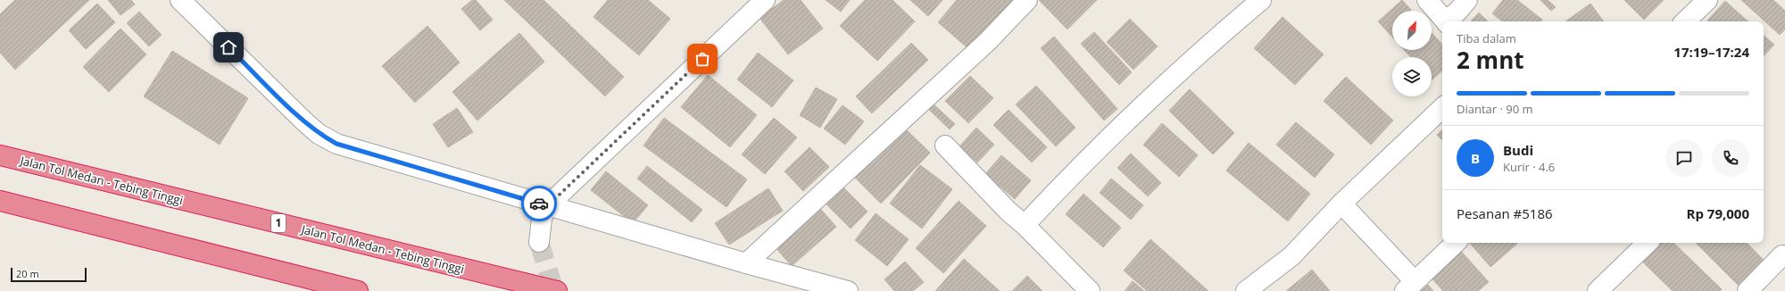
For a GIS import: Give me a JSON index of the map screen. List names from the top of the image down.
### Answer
{
  "streets": {
    "highway": ["Jalan Tol Medan - Tebing Tinggi", "1"]
  },
  "scale_bar": "20 m",
  "north": "top right",
  "page": {
    "heading": ["2 mnt", "Tiba dalam", "17:19–17:24"],
    "panel": [
      "Budi",
      "Kurir · 4.6",
      "Pesanan #5186",
      "Rp 79,000"
    ],
    "bar": "Diantar · 90 m",
    "round": "B",
    "scale": "20 m"
  }
}
